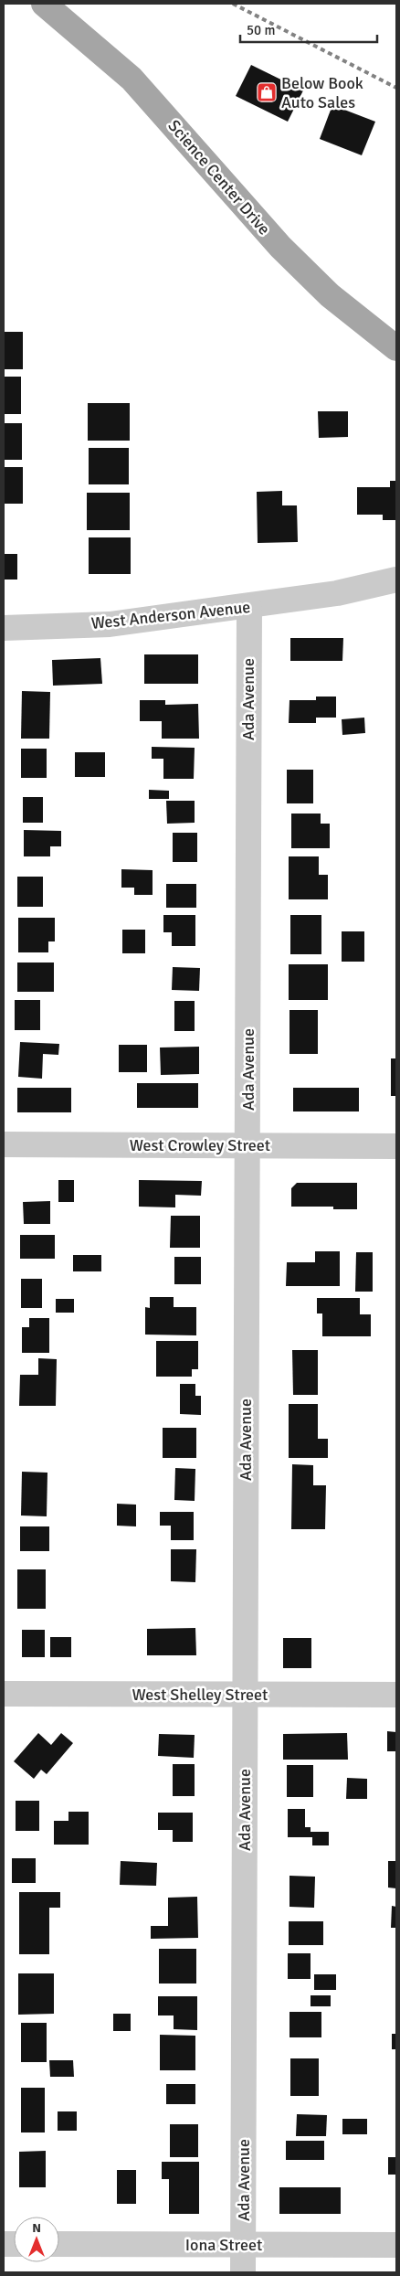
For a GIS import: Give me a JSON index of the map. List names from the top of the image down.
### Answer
{
  "streets": {
    "main road": ["Science Center Drive"],
    "street": [
      "West Anderson Avenue",
      "Ada Avenue",
      "West Crowley Street",
      "West Shelley Street",
      "Iona Street"
    ]
  },
  "crossings": [
    ["West Anderson Avenue", "Ada Avenue"],
    ["Ada Avenue", "West Crowley Street"],
    ["Ada Avenue", "West Shelley Street"],
    ["Ada Avenue", "Iona Street"]
  ],
  "places": {
    "shop": ["Below Book Auto Sales"]
  },
  "scale_bar": "50 m",
  "north": "top"
}
